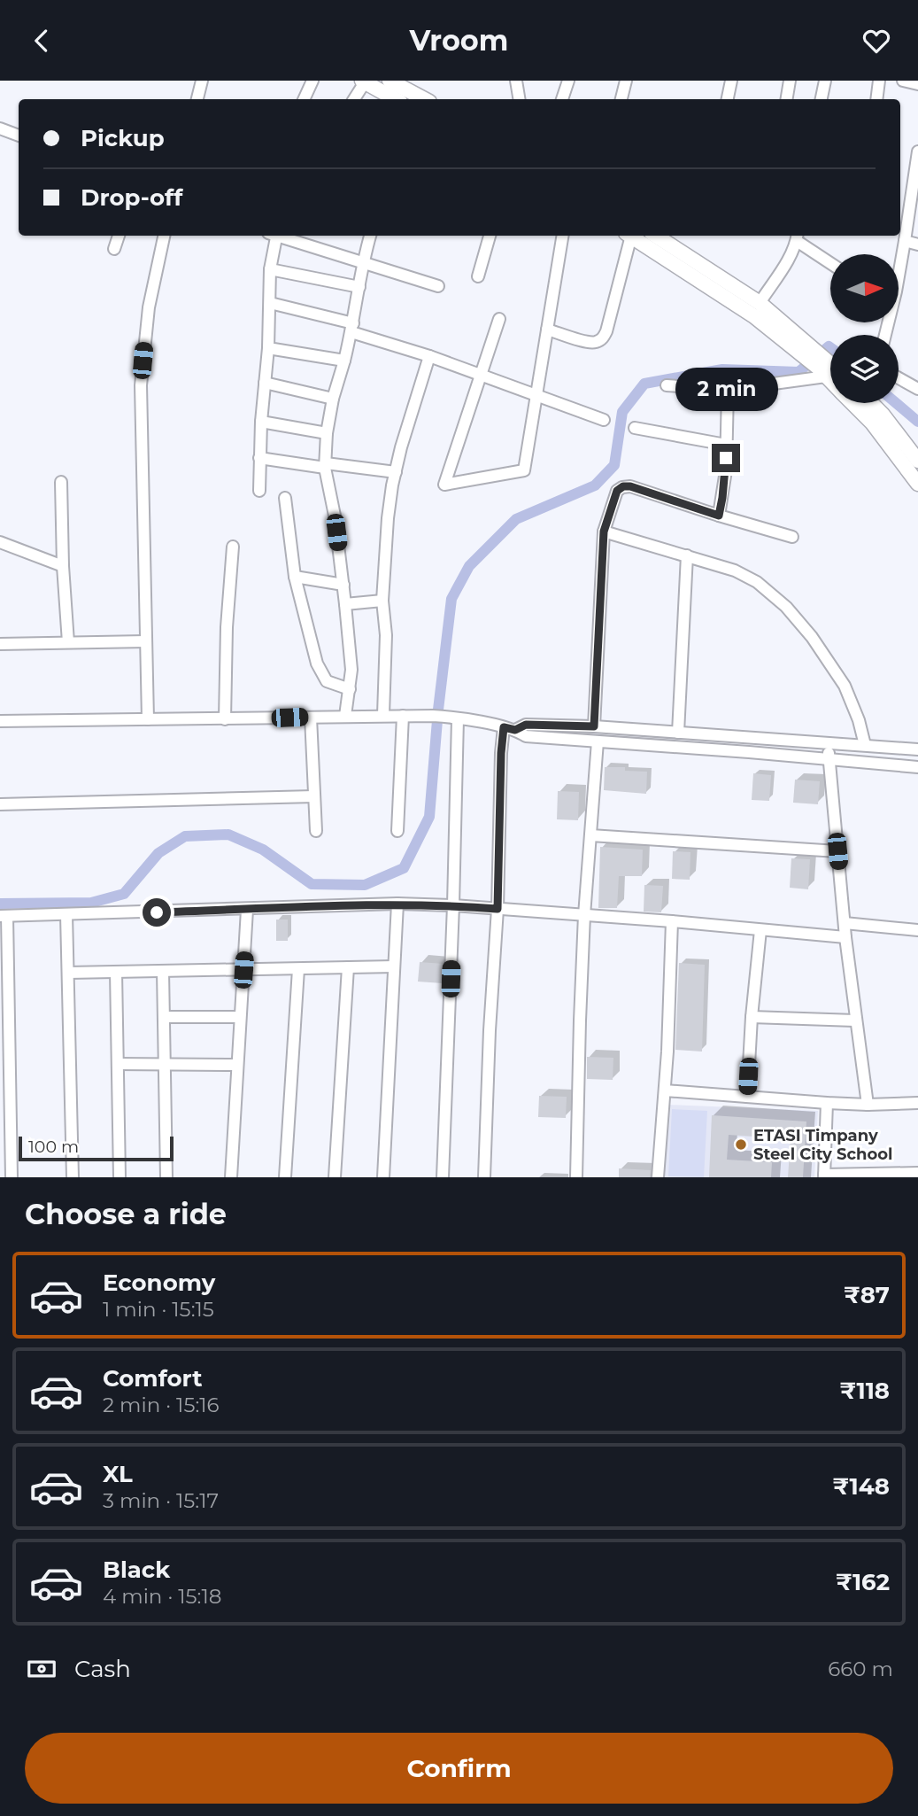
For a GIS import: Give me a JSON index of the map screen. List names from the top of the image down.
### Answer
{
  "places": ["ETASI Timpany Steel City School"],
  "scale_bar": "100 m",
  "north": "right",
  "page": {
    "header": "Vroom",
    "banner": ["Pickup", "Drop-off"],
    "bubble": "2 min",
    "scale": "100 m",
    "heading": "Choose a ride",
    "list": [
      {
        "name": "Economy",
        "note": "1 min · 15:15",
        "value": "₹87"
      },
      {
        "name": "Comfort",
        "note": "2 min · 15:16",
        "value": "₹118"
      },
      {
        "name": "XL",
        "note": "3 min · 15:17",
        "value": "₹148"
      },
      {
        "name": "Black",
        "note": "4 min · 15:18",
        "value": "₹162"
      }
    ],
    "pay": ["Cash", "660 m"],
    "buttons": "Confirm"
  }
}
